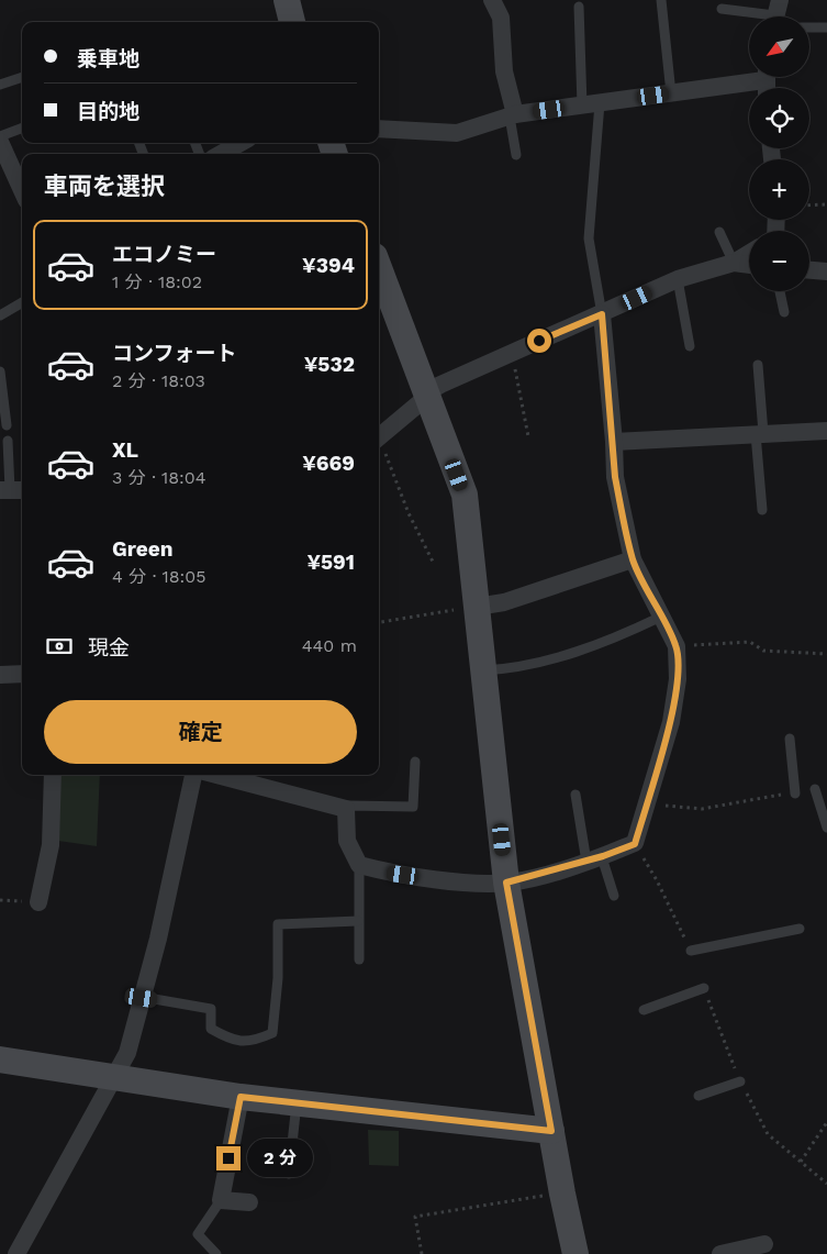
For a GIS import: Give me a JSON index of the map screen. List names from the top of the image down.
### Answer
{
  "north": "bottom left",
  "page": {
    "map_buttons": ["+", "−"],
    "banner": ["乗車地", "目的地"],
    "heading": "車両を選択",
    "list": [
      {
        "name": "エコノミー",
        "note": "1 分 · 18:02",
        "value": "¥394"
      },
      {
        "name": "コンフォート",
        "note": "2 分 · 18:03",
        "value": "¥532"
      },
      {
        "name": "XL",
        "note": "3 分 · 18:04",
        "value": "¥669"
      },
      {
        "name": "Green",
        "note": "4 分 · 18:05",
        "value": "¥591"
      }
    ],
    "pay": ["現金", "440 m"],
    "buttons": "確定",
    "bubble": "2 分"
  }
}
